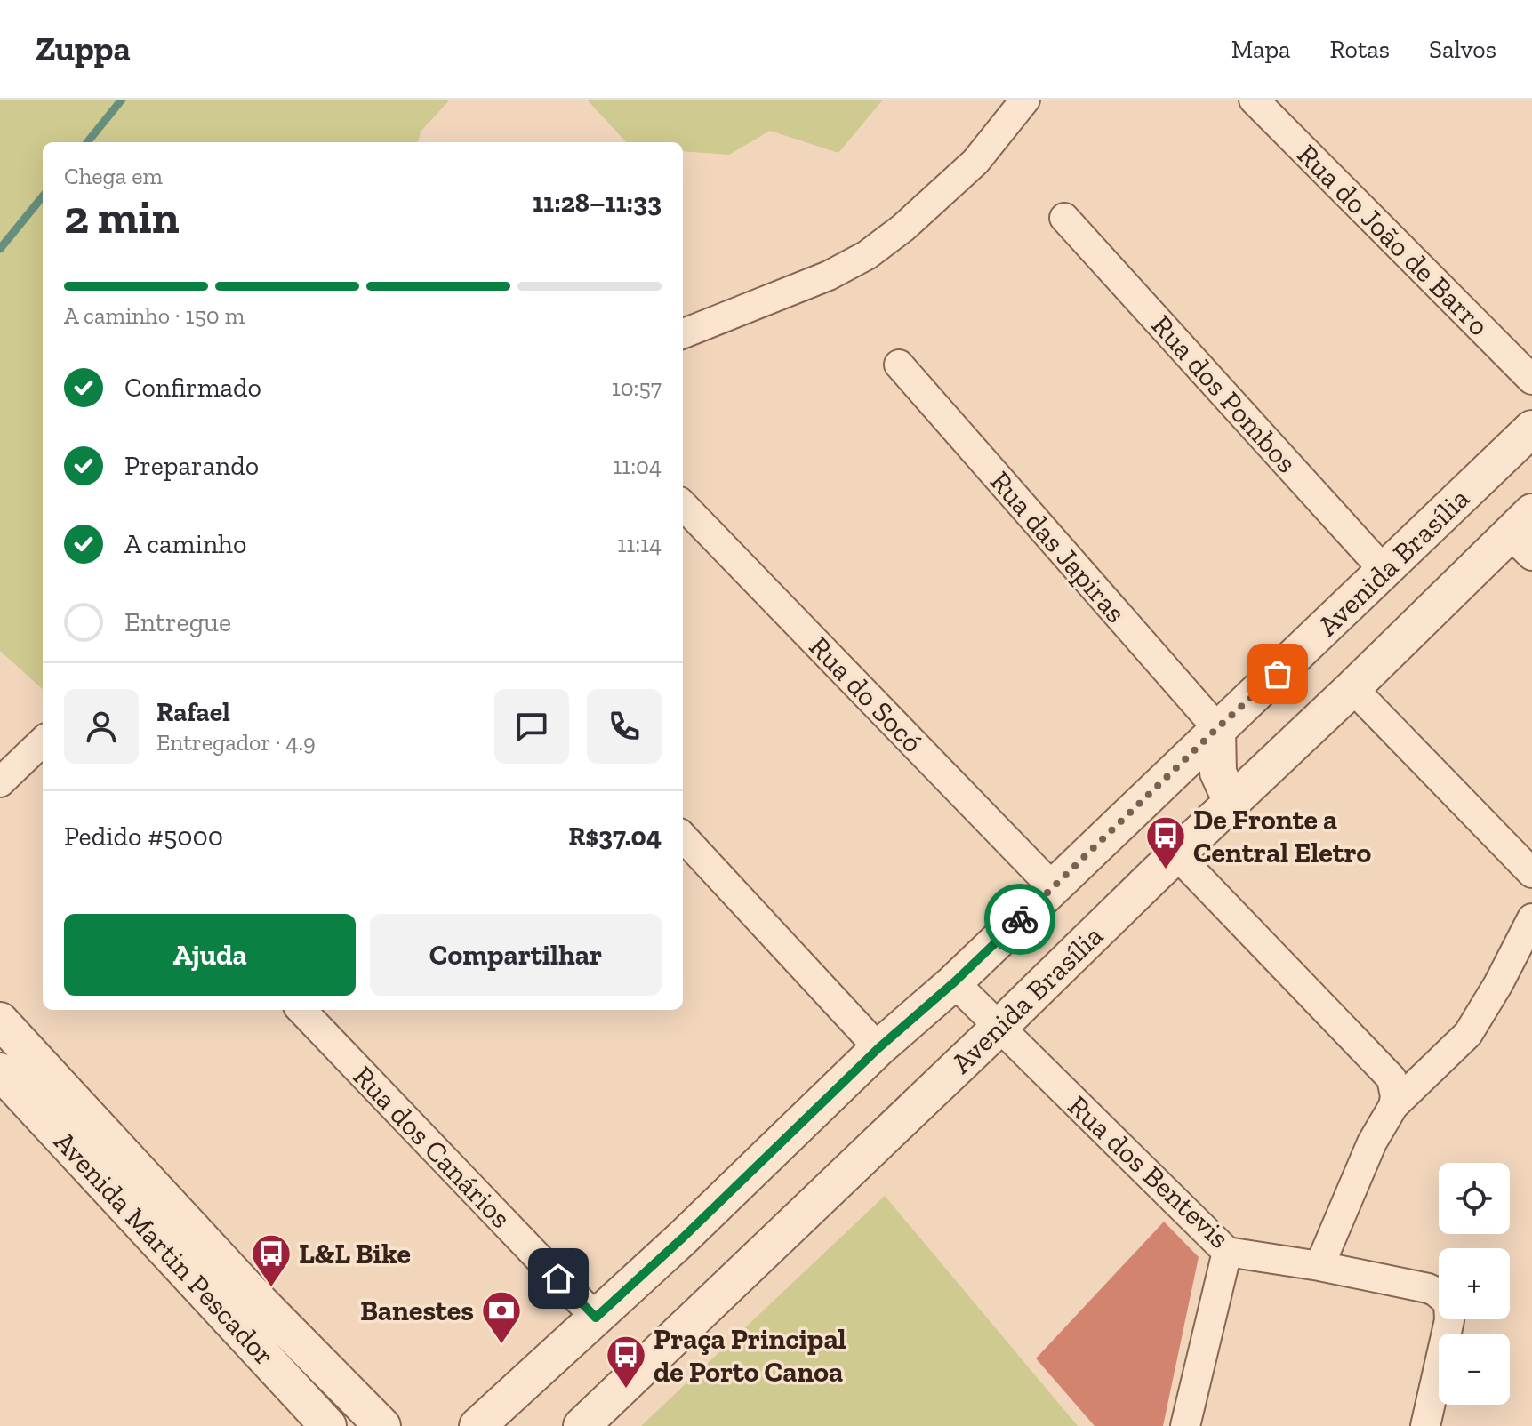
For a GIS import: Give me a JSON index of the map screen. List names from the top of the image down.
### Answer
{
  "streets": {
    "street": [
      "Rua do João de Barro",
      "Rua dos Pombos",
      "Rua das Japiras",
      "Avenida Brasília",
      "Rua do Socó",
      "Rua dos Canários",
      "Rua dos Bentevis",
      "Avenida Martin Pescador"
    ]
  },
  "crossings": [
    ["Rua dos Pombos", "Avenida Brasília"],
    ["Rua das Japiras", "Avenida Brasília"],
    ["Avenida Brasília", "Rua do Socó"],
    ["Avenida Brasília", "Rua dos Canários"],
    ["Avenida Brasília", "Rua dos Bentevis"]
  ],
  "places": {
    "bus stop": ["De Fronte a Central Eletro", "L&L Bike", "Praça Principal de Porto Canoa"],
    "bank": ["Banestes"]
  },
  "page": {
    "header": "Zuppa",
    "nav": ["Mapa", "Rotas", "Salvos"],
    "heading": ["2 min", "Chega em", "11:28–11:33"],
    "panel": [
      "Rafael",
      "Entregador · 4.9",
      "Pedido #5000",
      "R$37.04"
    ],
    "bar": "A caminho · 150 m",
    "list": [
      ["Confirmado", "10:57"],
      ["Preparando", "11:04"],
      ["A caminho", "11:14"],
      "Entregue"
    ],
    "buttons": ["Ajuda", "Compartilhar"],
    "map_buttons": ["+", "−"]
  }
}
